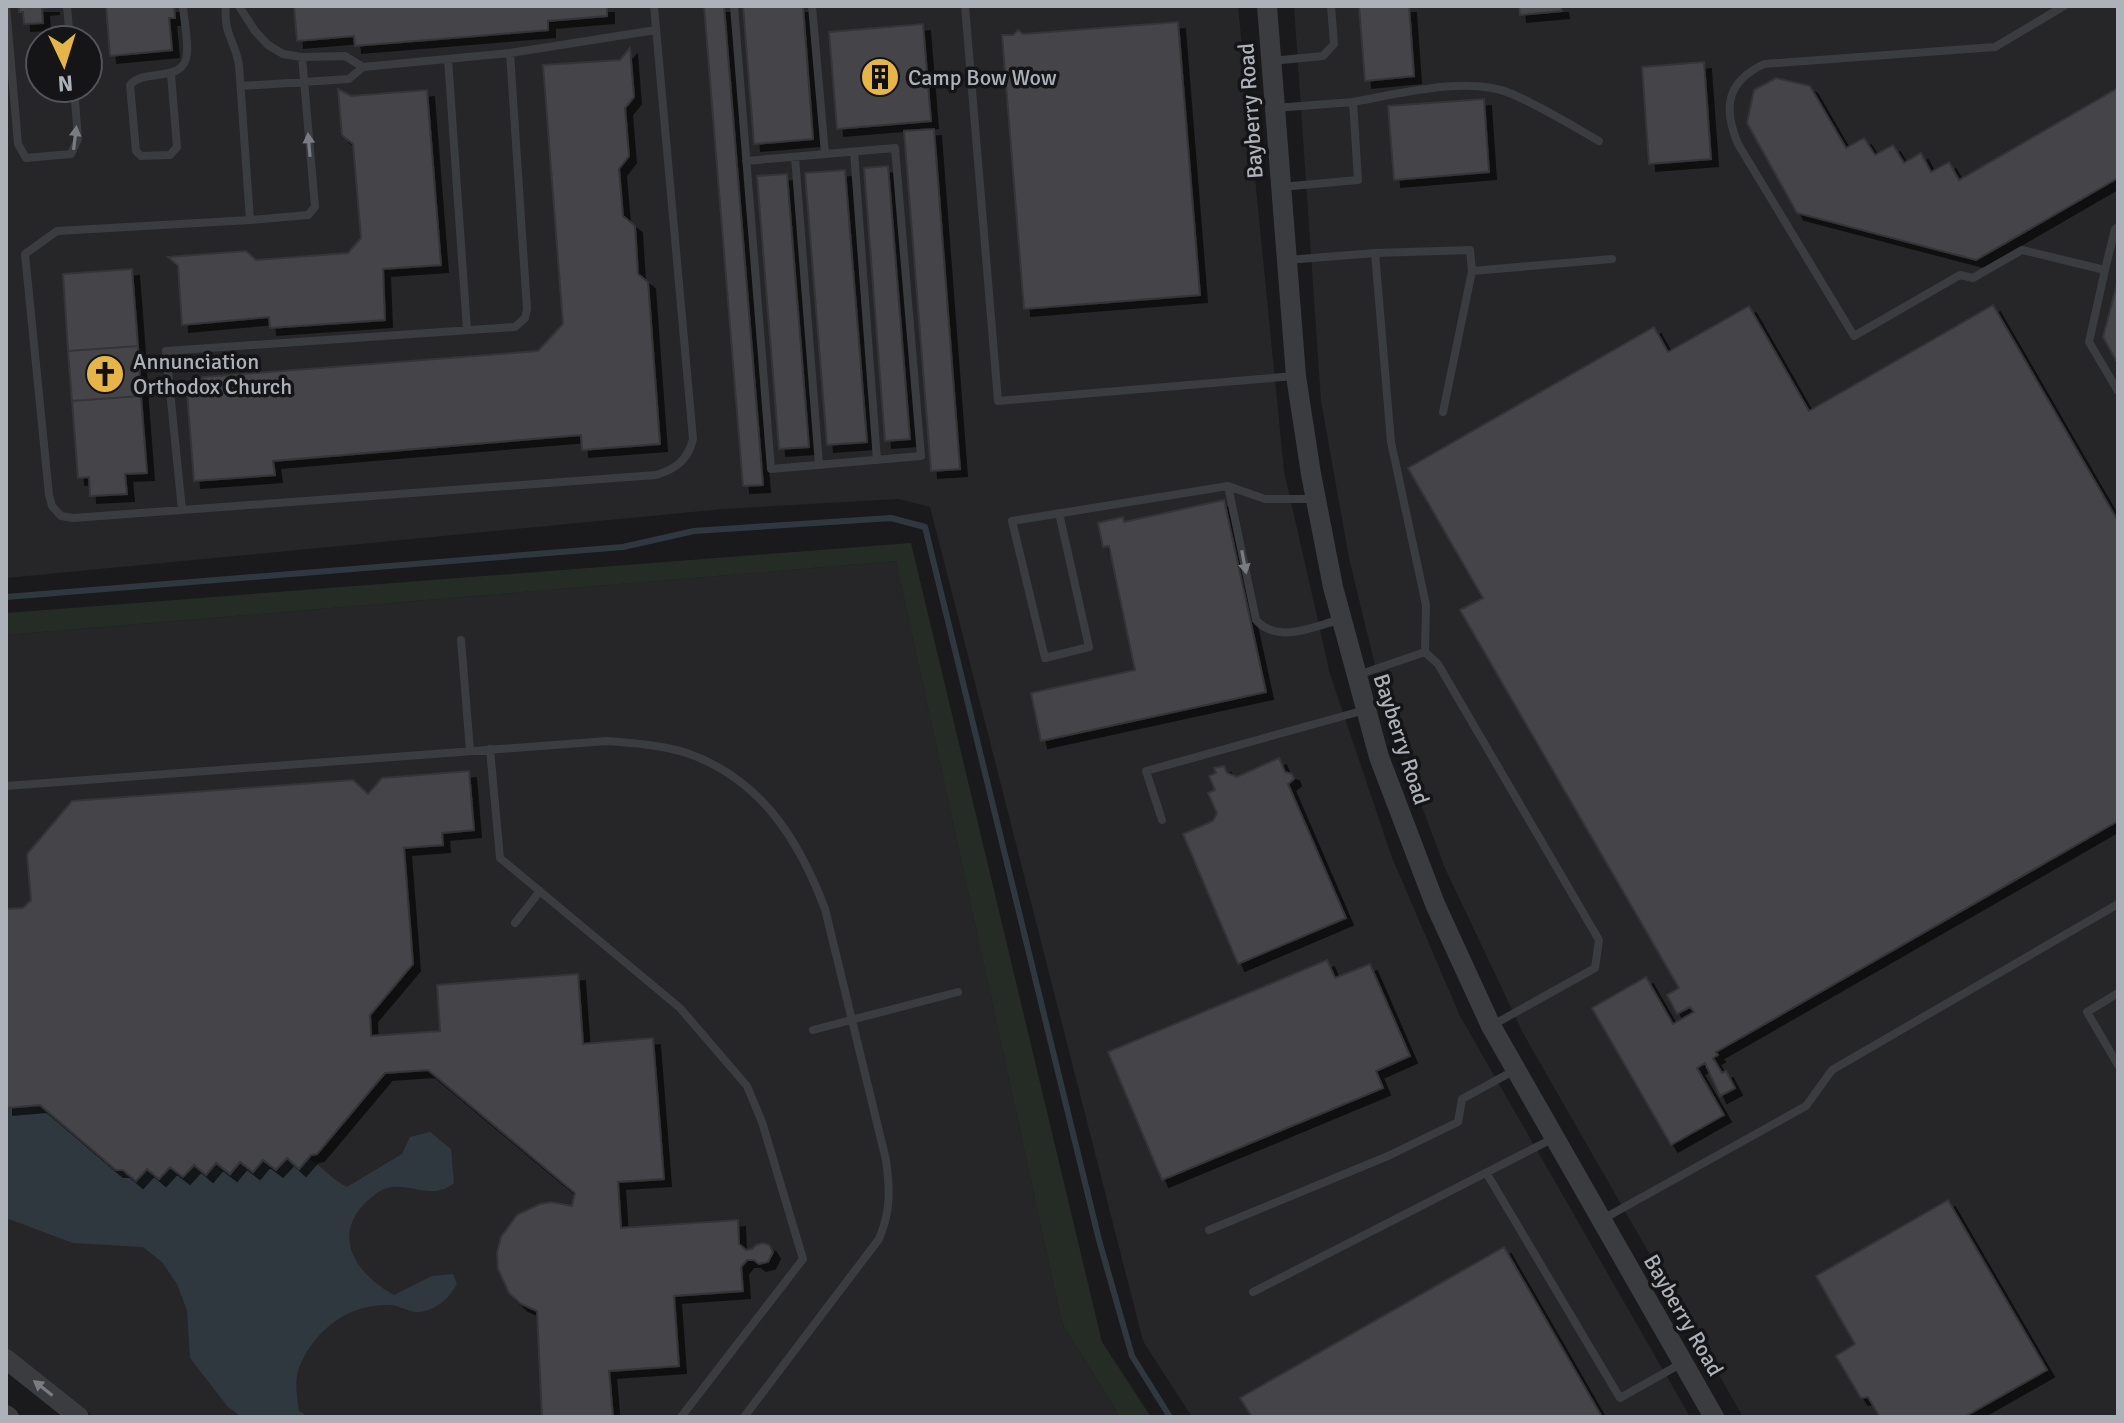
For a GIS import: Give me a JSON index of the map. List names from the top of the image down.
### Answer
{
  "streets": {
    "street": ["Bayberry Road"]
  },
  "places": {
    "building": ["Camp Bow Wow"],
    "church": ["Annunciation Orthodox Church"]
  },
  "north": "bottom"
}
